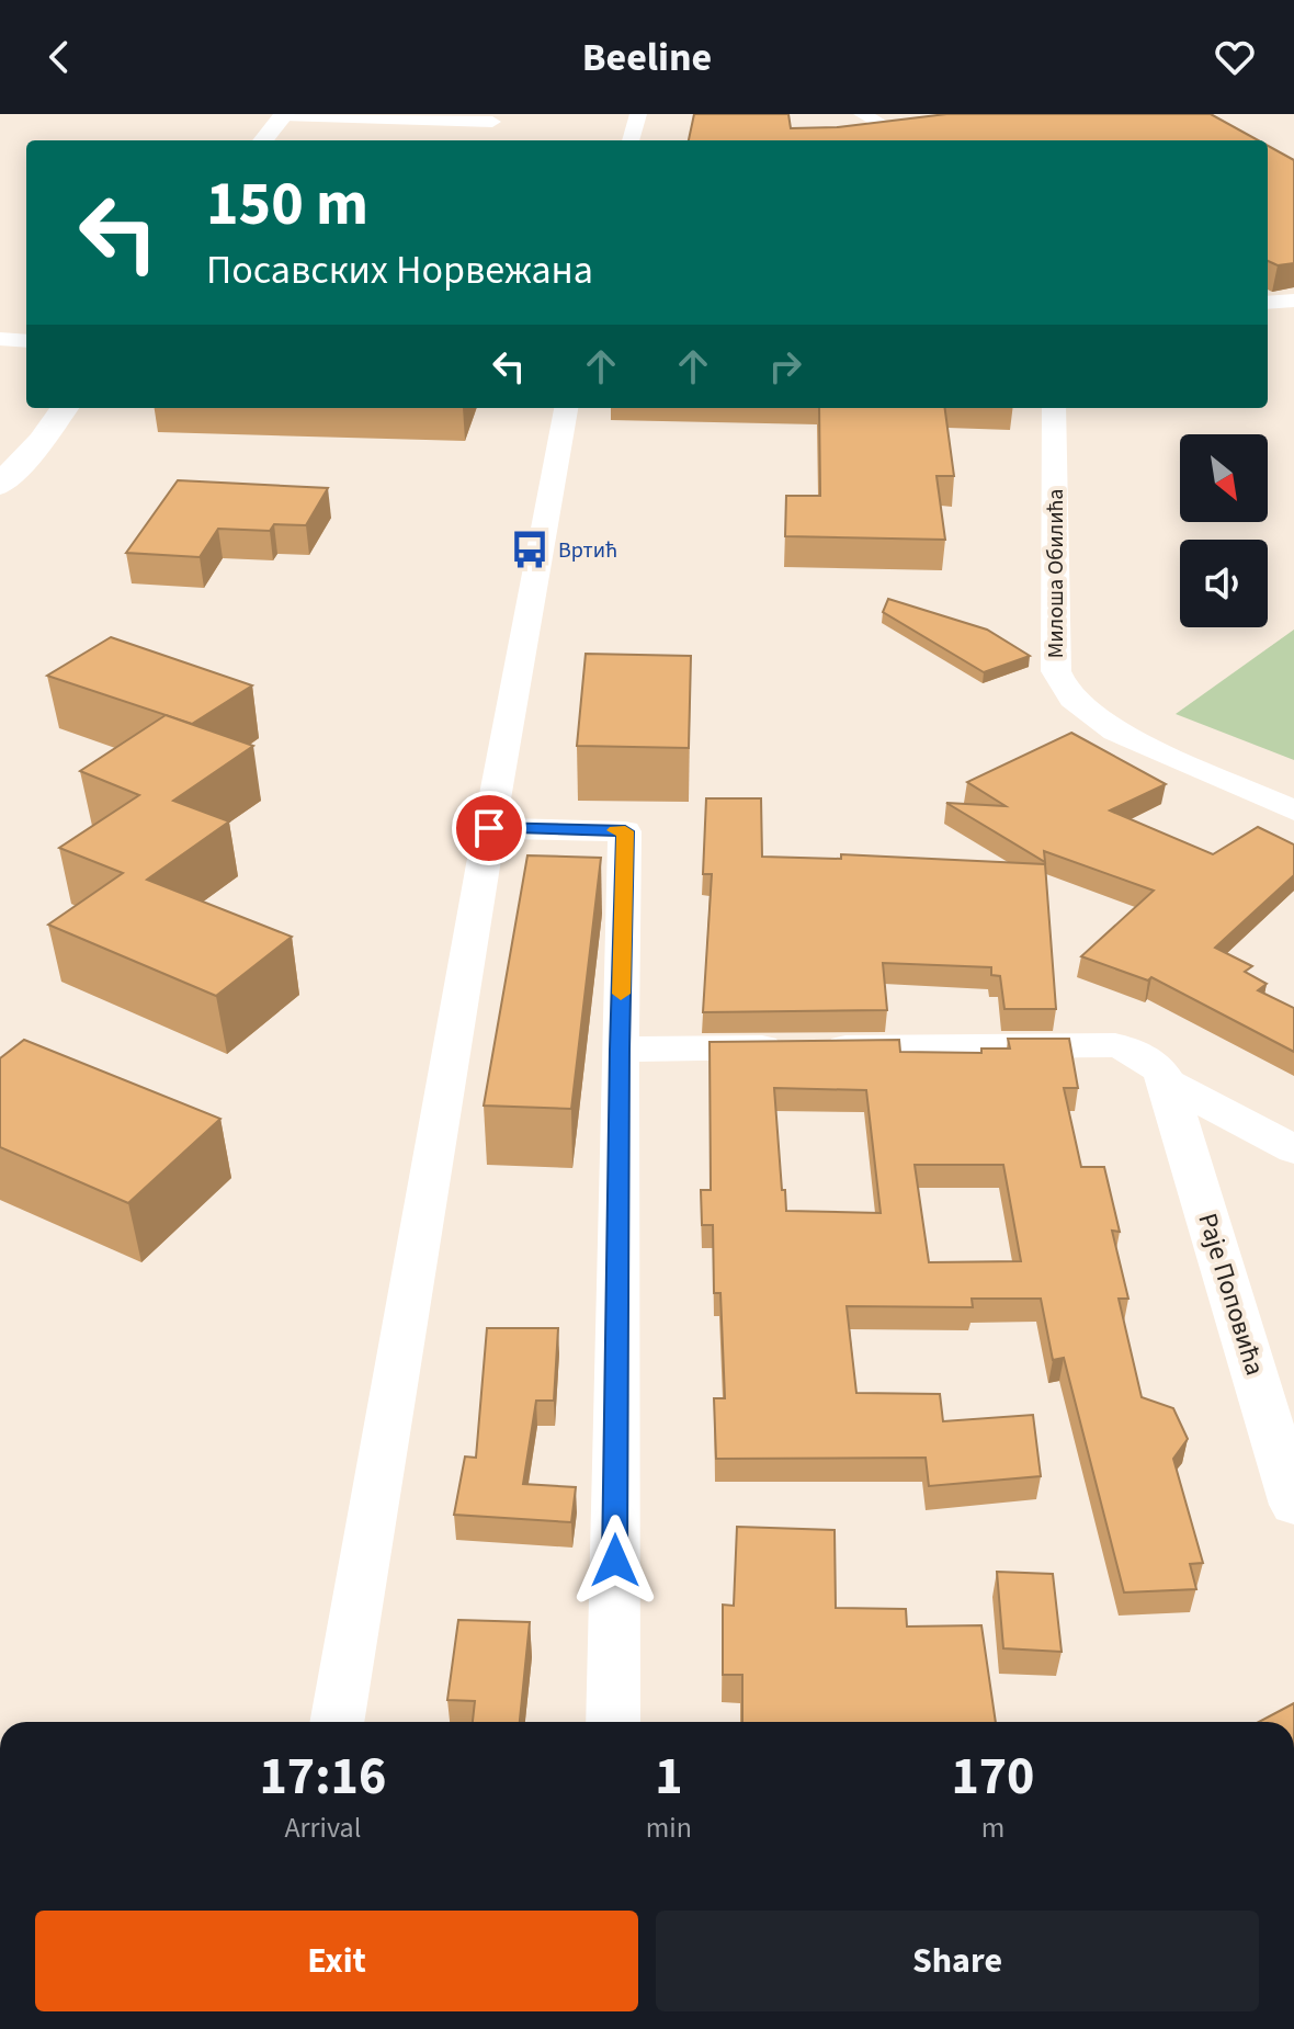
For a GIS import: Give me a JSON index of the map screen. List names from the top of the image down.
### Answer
{
  "streets": {
    "street": ["Милоша Обилића", "Раје Поповића"]
  },
  "places": {
    "bus stop": ["Вртић"]
  },
  "north": "bottom right",
  "page": {
    "header": "Beeline",
    "turn": ["150 m", "Посавских Норвежана"],
    "eta": [
      "17:16",
      "Arrival",
      "1",
      "min",
      "170",
      "m"
    ],
    "buttons": ["Exit", "Share"]
  }
}
